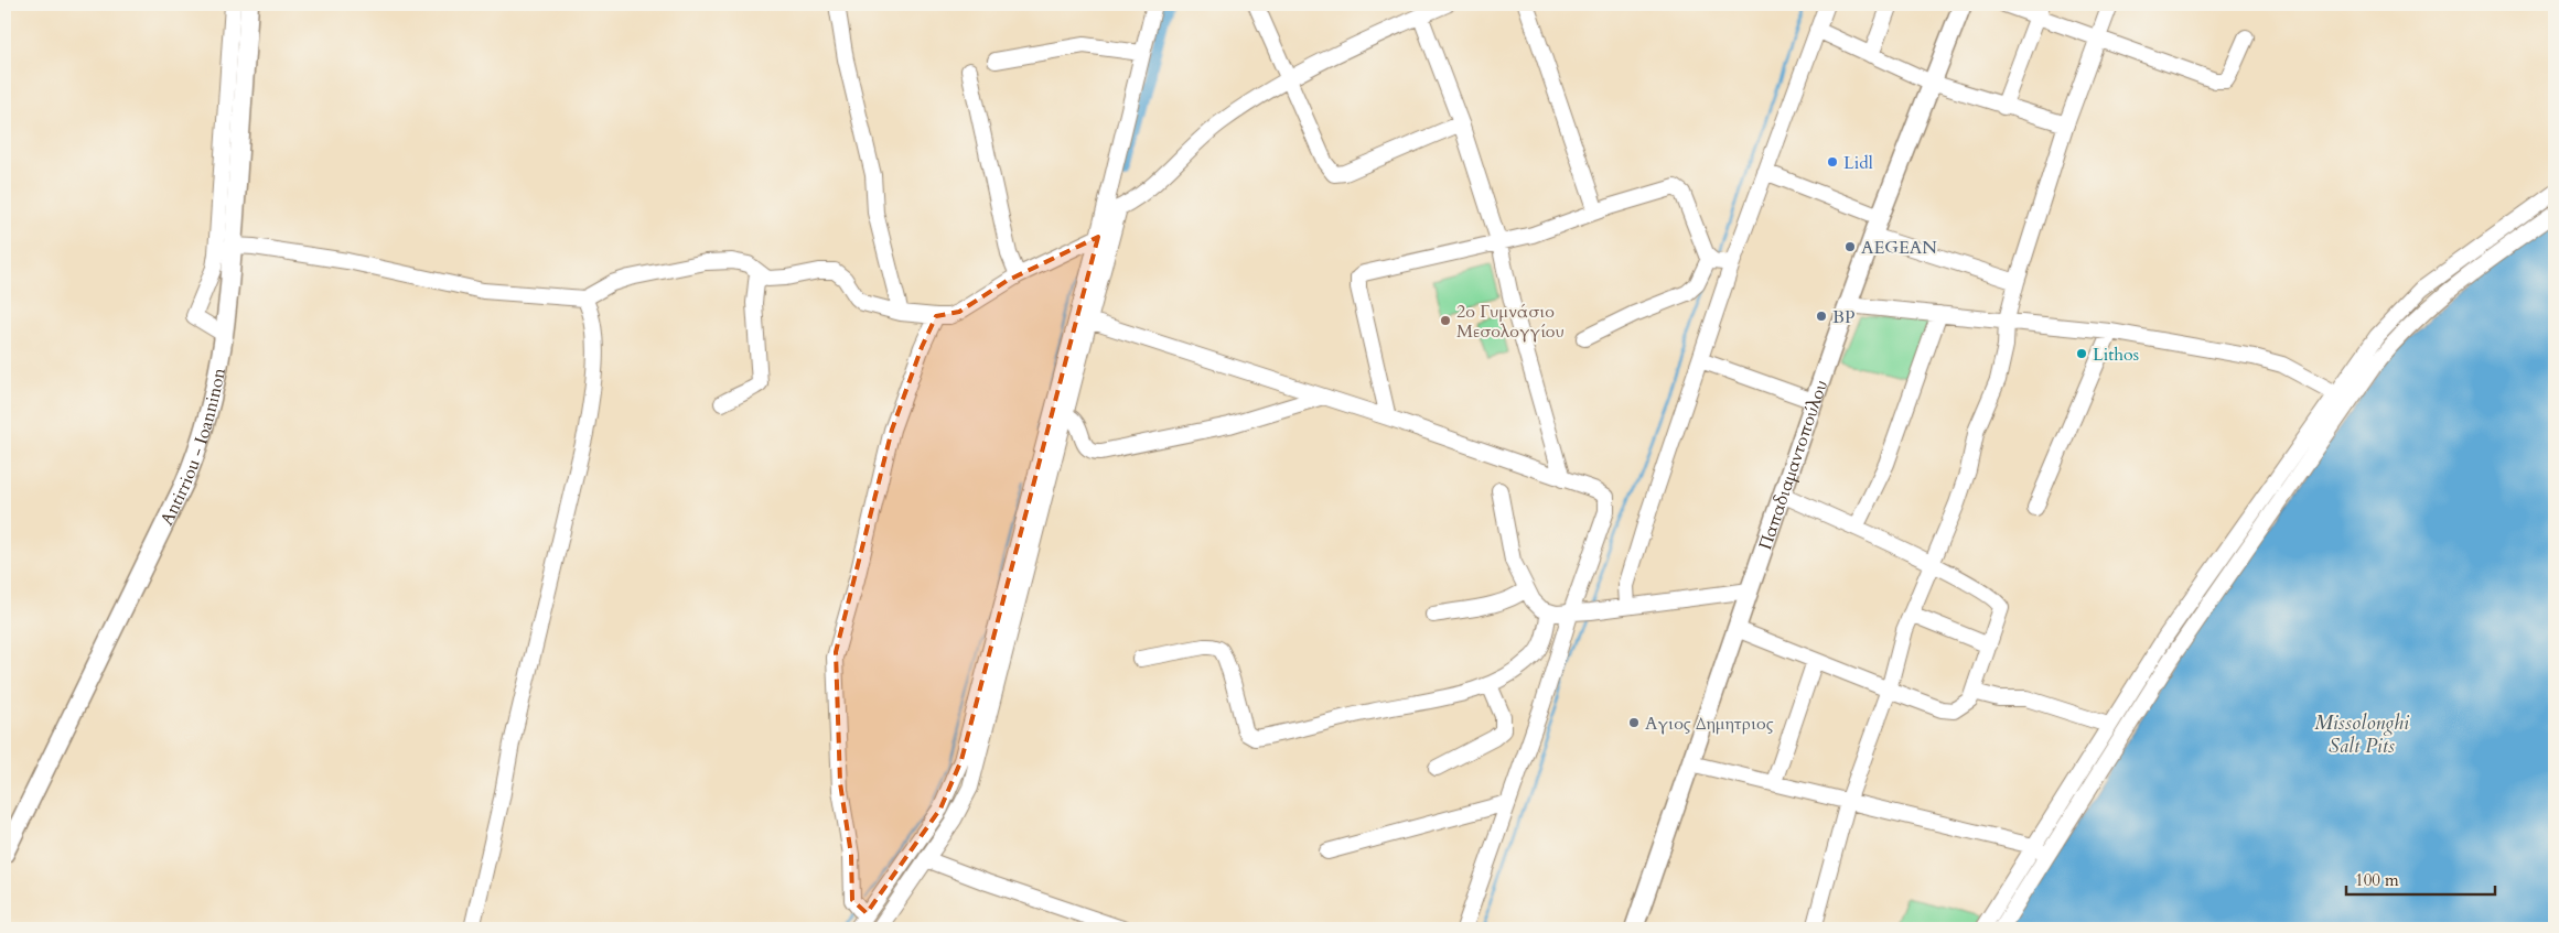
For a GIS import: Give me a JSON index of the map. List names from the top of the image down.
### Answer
{
  "streets": {
    "main road": ["Antirriou - Ioanninon", "Παπαδιαμαντοπούλου"]
  },
  "water": ["Missolonghi Salt Pits"],
  "places": [
    "Lidl",
    "AEGEAN",
    "BP",
    "2ο Γυμνάσιο Μεσολογγίου",
    "Lithos",
    "Αγιος Δημητριος"
  ],
  "scale_bar": "100 m"
}
